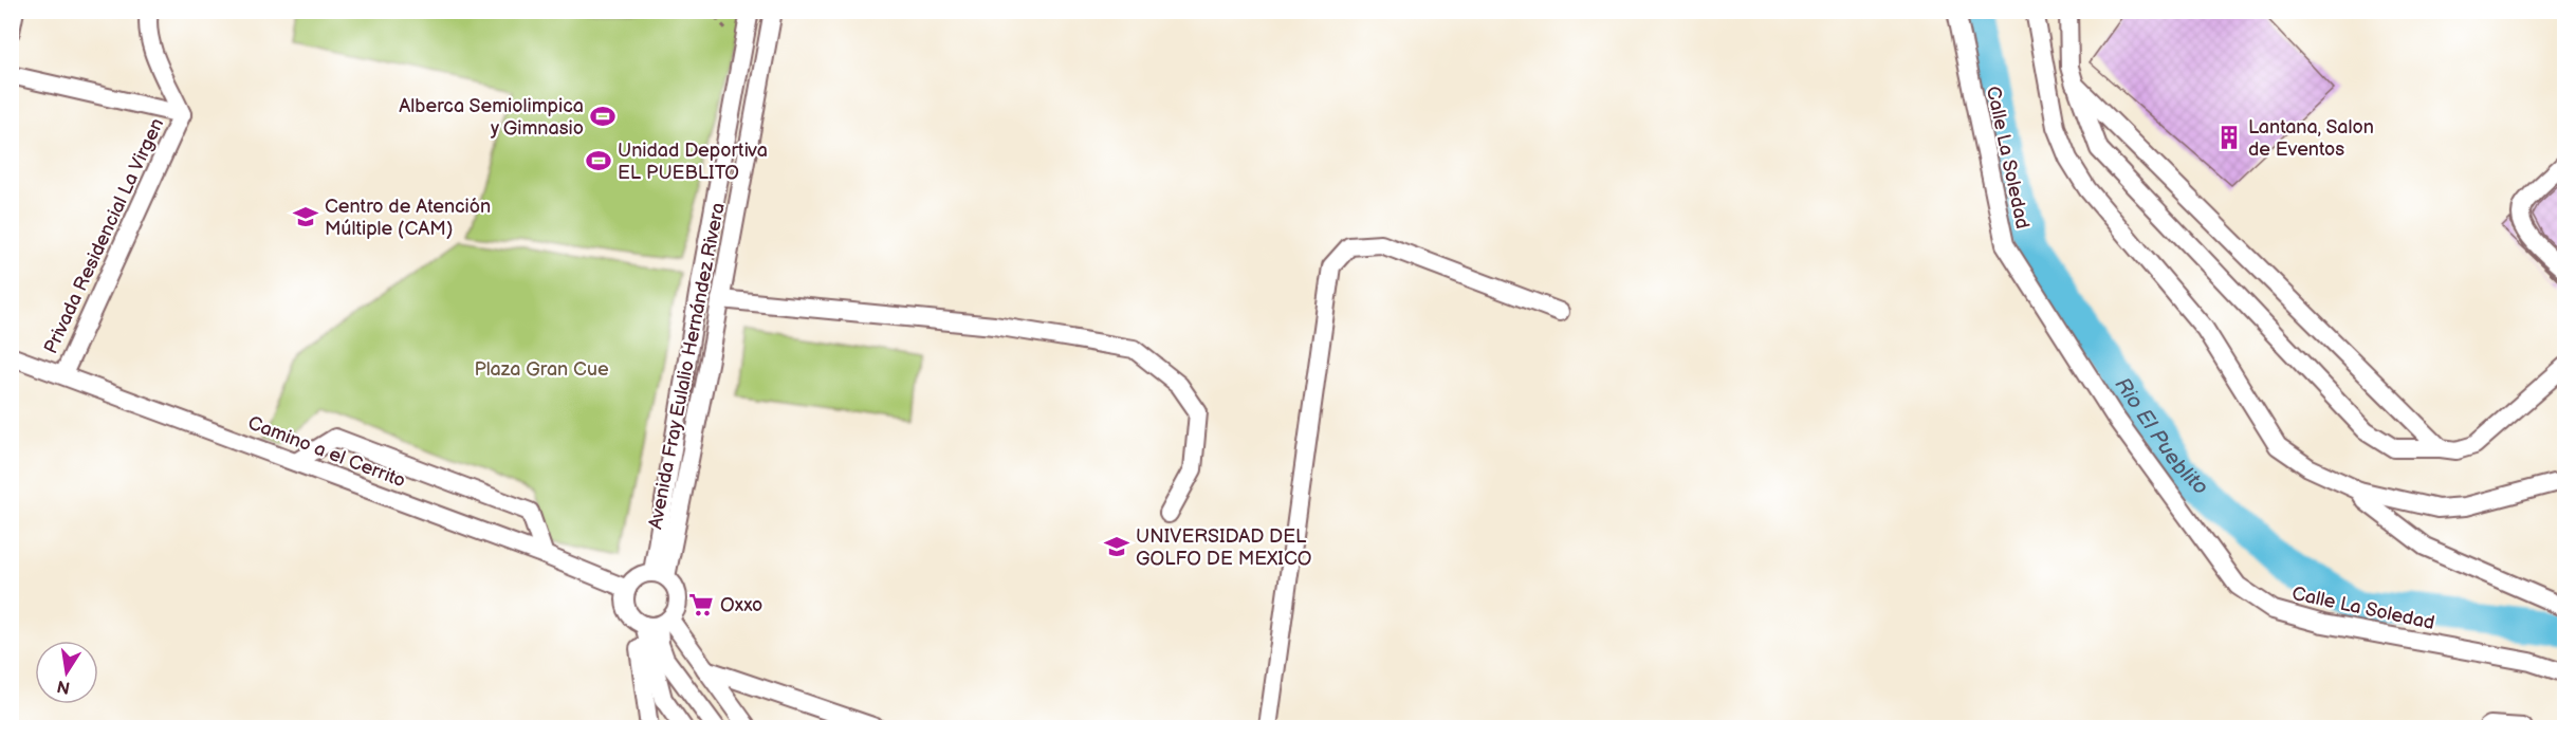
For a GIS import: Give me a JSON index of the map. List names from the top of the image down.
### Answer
{
  "streets": {
    "street": [
      "Calle La Soledad",
      "Privada Residencial La Virgen",
      "Avenida Fray Eulalio Hernández Rivera",
      "Camino a el Cerrito"
    ]
  },
  "crossings": [
    ["Privada Residencial La Virgen", "Camino a el Cerrito"],
    ["Avenida Fray Eulalio Hernández Rivera", "Camino a el Cerrito"]
  ],
  "water": ["Rio El Pueblito"],
  "parks": ["Plaza Gran Cue"],
  "places": {
    "sports": ["Alberca Semiolimpica y Gimnasio", "Unidad Deportiva EL PUEBLITO"],
    "building": ["Lantana, Salon de Eventos"],
    "school or university": ["Centro de Atención Múltiple (CAM)", "UNIVERSIDAD DEL GOLFO DE MEXICO"],
    "supermarket": ["Oxxo"]
  },
  "north": "bottom"
}
